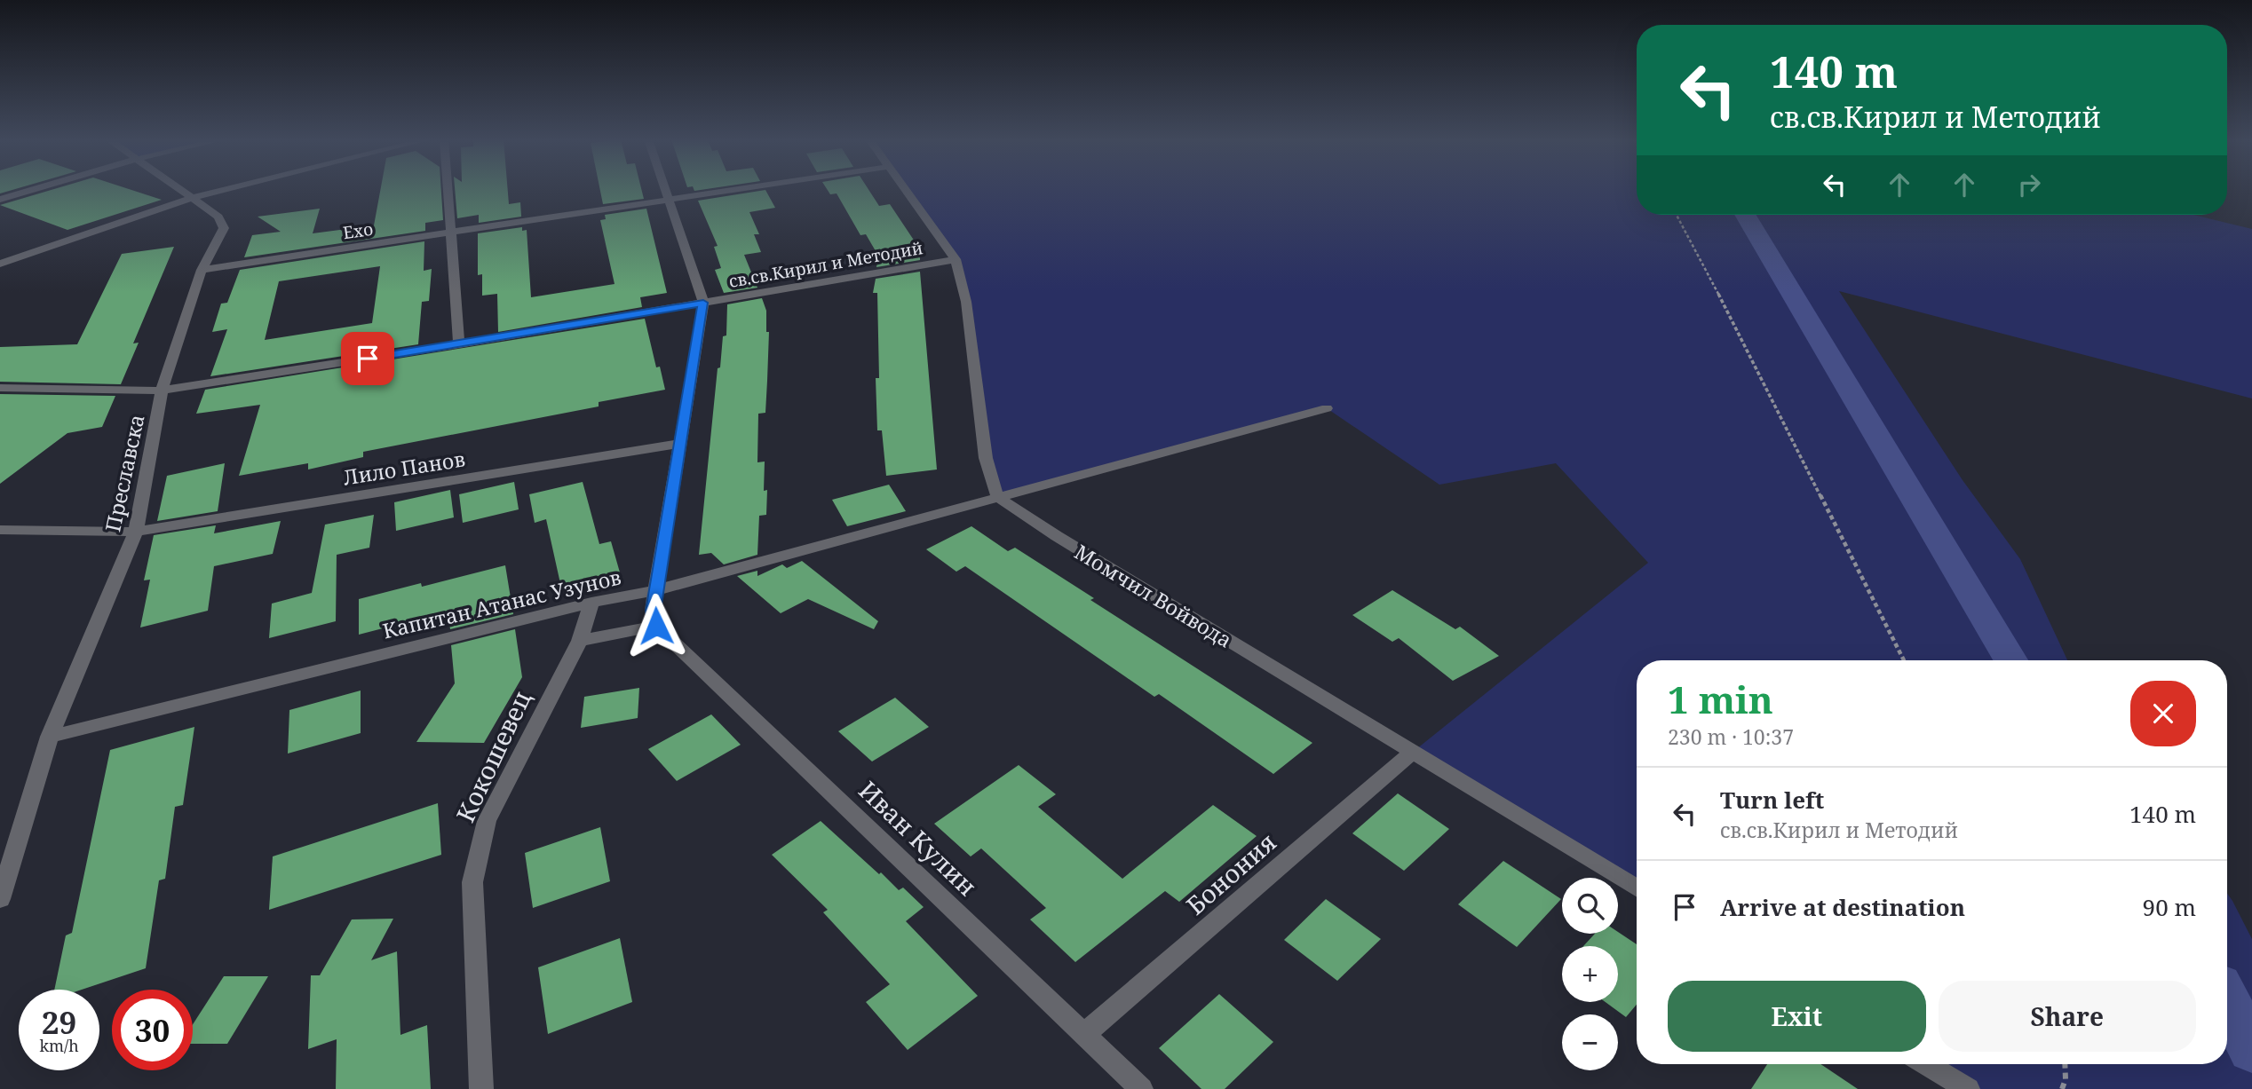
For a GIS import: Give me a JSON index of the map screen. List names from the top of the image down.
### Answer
{
  "streets": {
    "street": [
      "Ехо",
      "св.св.Кирил и Методий",
      "Лило Панов",
      "Преславска",
      "Момчил Войвода",
      "Капитан Атанас Узунов",
      "Кокошевец",
      "Иван Кулин",
      "Бонония"
    ]
  },
  "crossings": [
    ["Ехо", "Преславска"],
    ["св.св.Кирил и Методий", "Преславска"],
    ["Лило Панов", "Преславска"],
    ["Преславска", "Капитан Атанас Узунов"],
    ["Момчил Войвода", "Капитан Атанас Узунов"],
    ["Момчил Войвода", "Бонония"],
    ["Капитан Атанас Узунов", "Кокошевец"],
    ["Иван Кулин", "Бонония"]
  ],
  "page": {
    "turn": ["140 m", "св.св.Кирил и Методий"],
    "heading": ["1 min", "230 m · 10:37"],
    "list": [
      {
        "name": "Turn left",
        "note": "св.св.Кирил и Методий",
        "value": "140 m"
      },
      {
        "name": "Arrive at destination",
        "value": "90 m"
      }
    ],
    "map_buttons": ["+", "−"],
    "buttons": ["Exit", "Share"],
    "speed": "29 km/h",
    "limit": "30"
  }
}
